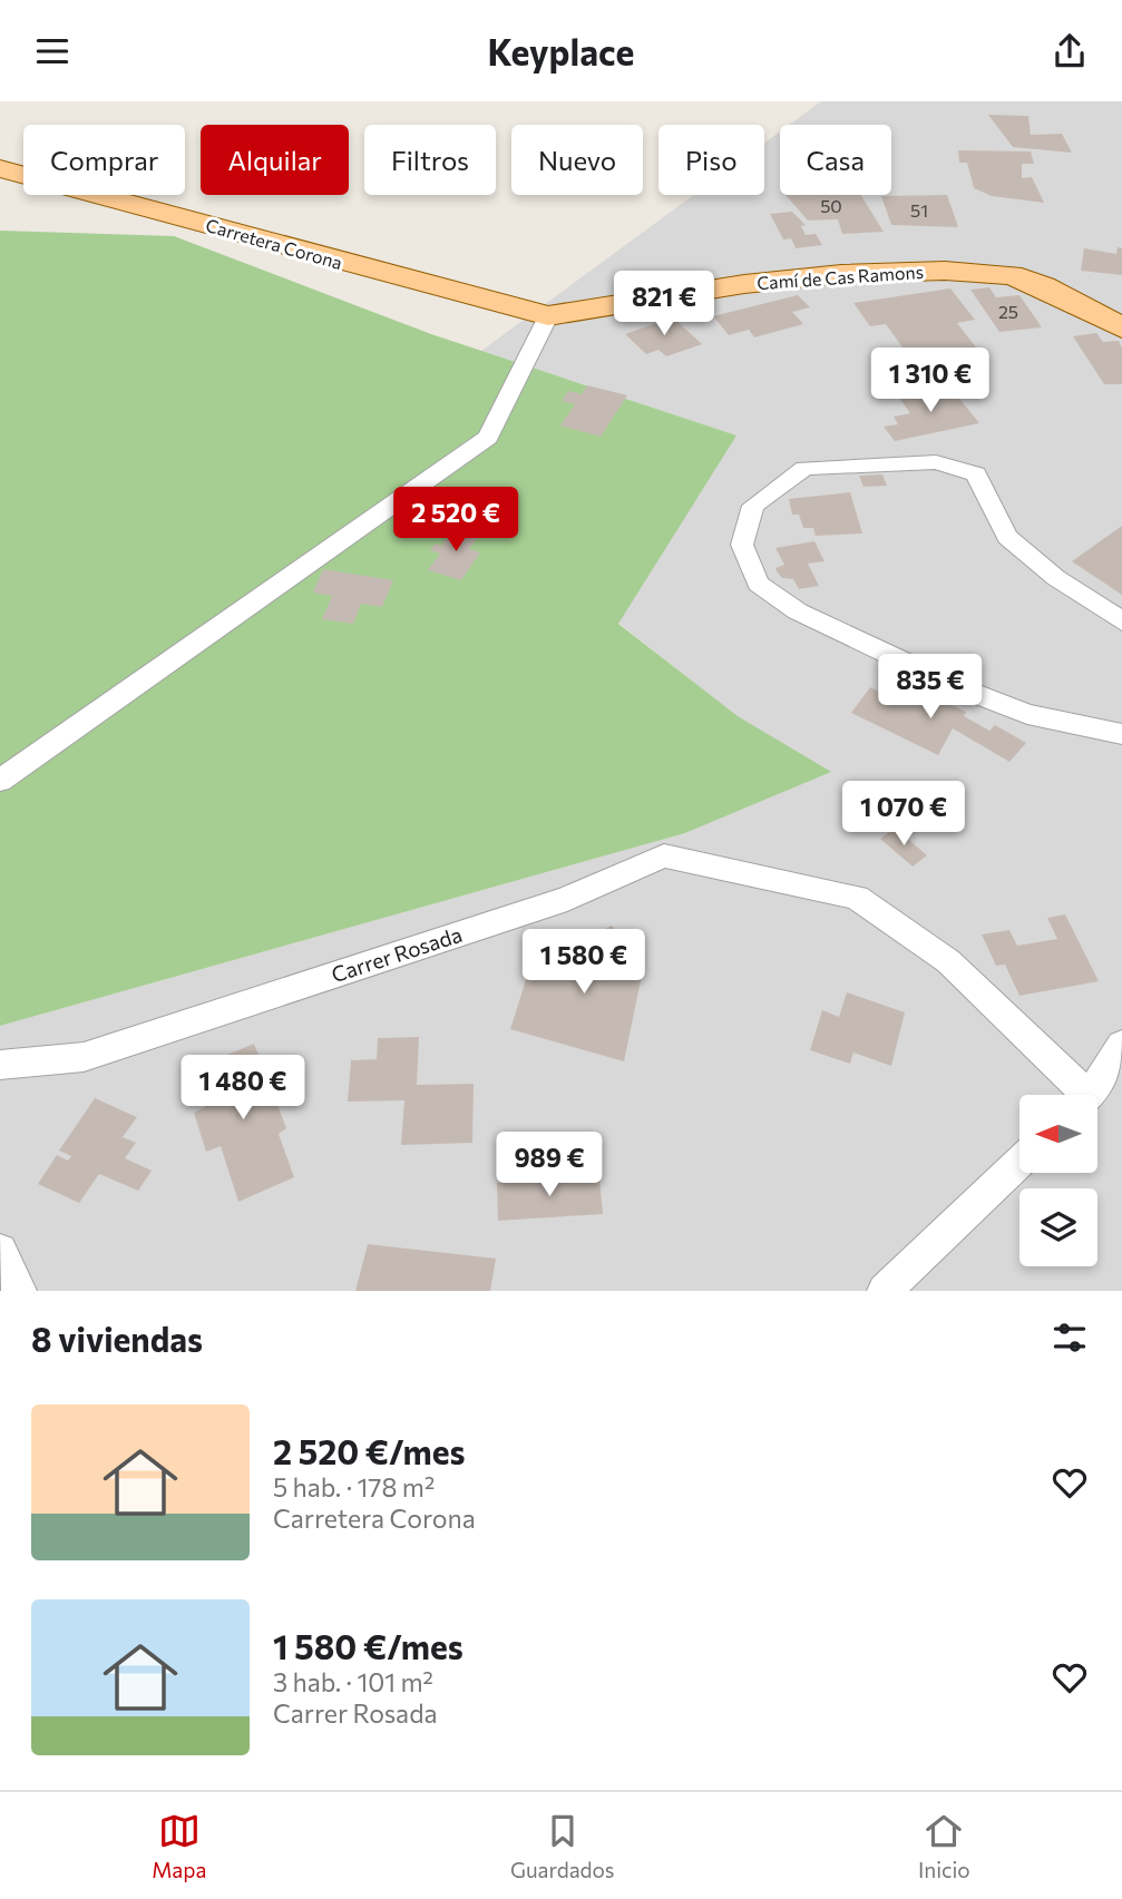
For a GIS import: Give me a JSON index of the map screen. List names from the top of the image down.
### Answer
{
  "streets": {
    "main road": ["Carretera Corona", "Camí de Cas Ramons"],
    "street": ["Carrer Rosada"]
  },
  "crossings": [
    ["Carretera Corona", "Camí de Cas Ramons"]
  ],
  "house_numbers": ["50", "51", "25"],
  "north": "left",
  "page": {
    "header": "Keyplace",
    "chip": [
      "Comprar",
      "Alquilar",
      "Filtros",
      "Nuevo",
      "Piso",
      "Casa"
    ],
    "price": [
      "821 €",
      "1 310 €",
      "2 520 €",
      "835 €",
      "1 070 €",
      "1 580 €",
      "1 480 €",
      "989 €"
    ],
    "heading": "8 viviendas",
    "list": [
      {
        "name": "2 520 €/mes",
        "note": "5 hab. · 178 m² · Carretera Corona"
      },
      {
        "name": "1 580 €/mes",
        "note": "3 hab. · 101 m² · Carrer Rosada"
      }
    ],
    "tabs": ["Mapa", "Guardados", "Inicio"]
  }
}
